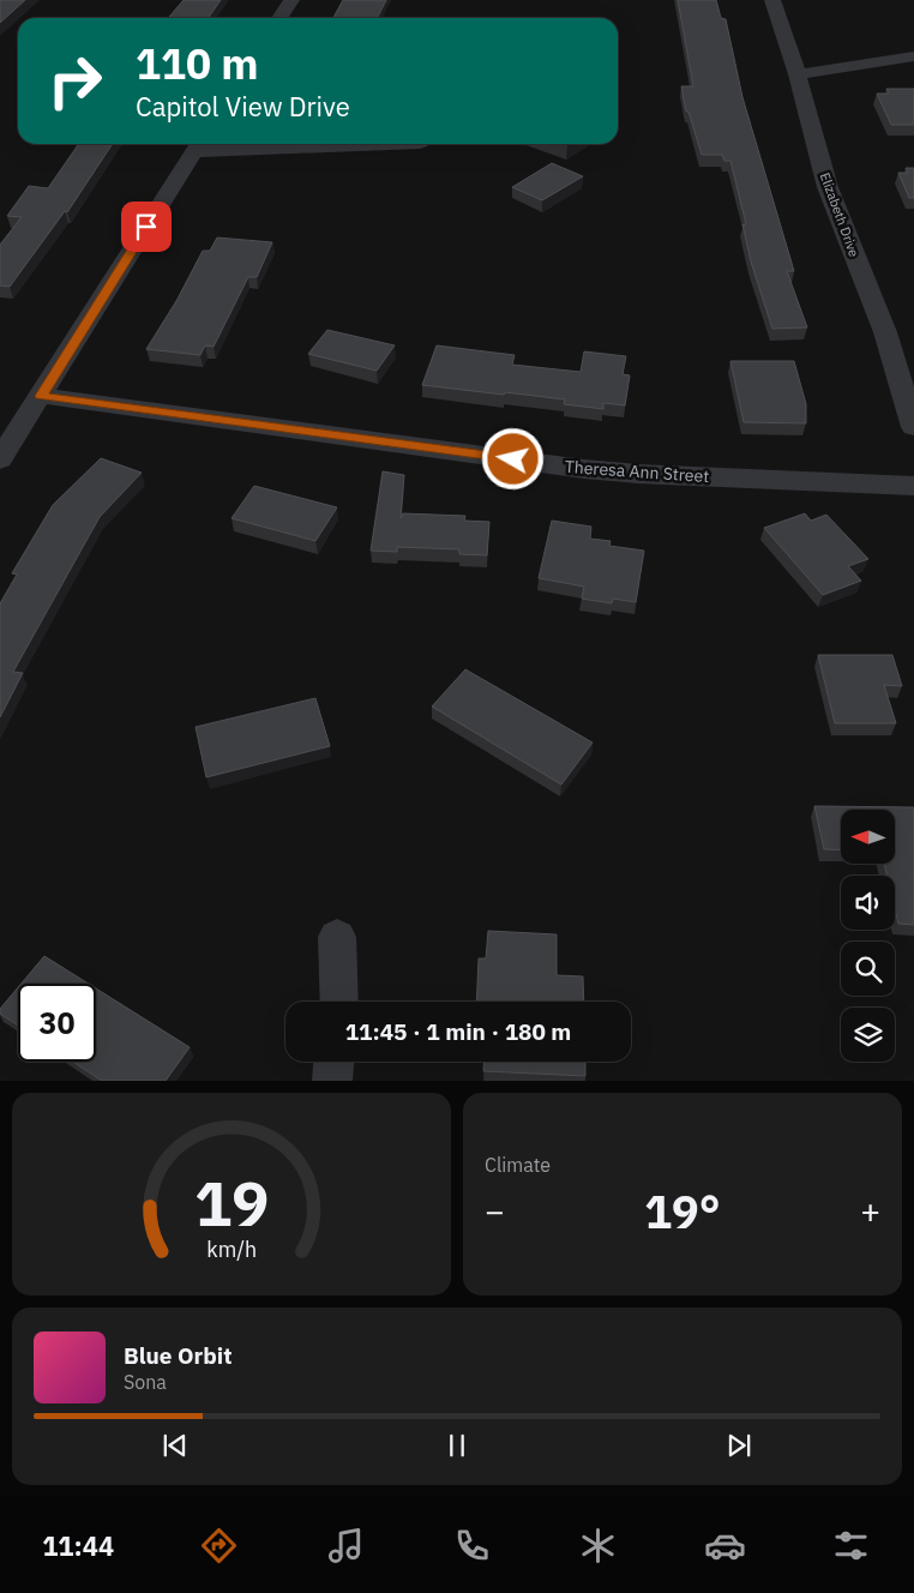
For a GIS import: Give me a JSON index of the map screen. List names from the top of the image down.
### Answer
{
  "streets": {
    "street": ["Elizabeth Drive", "Theresa Ann Street"]
  },
  "north": "left",
  "page": {
    "turn": ["110 m", "Capitol View Drive"],
    "limit": "30",
    "trip": "11:45 · 1 min · 180 m",
    "tile": "Climate",
    "heat": ["−", "19°", "+"],
    "song": ["Blue Orbit", "Sona"],
    "tabs": "11:44",
    "gauge": ["19", "km/h"]
  }
}
